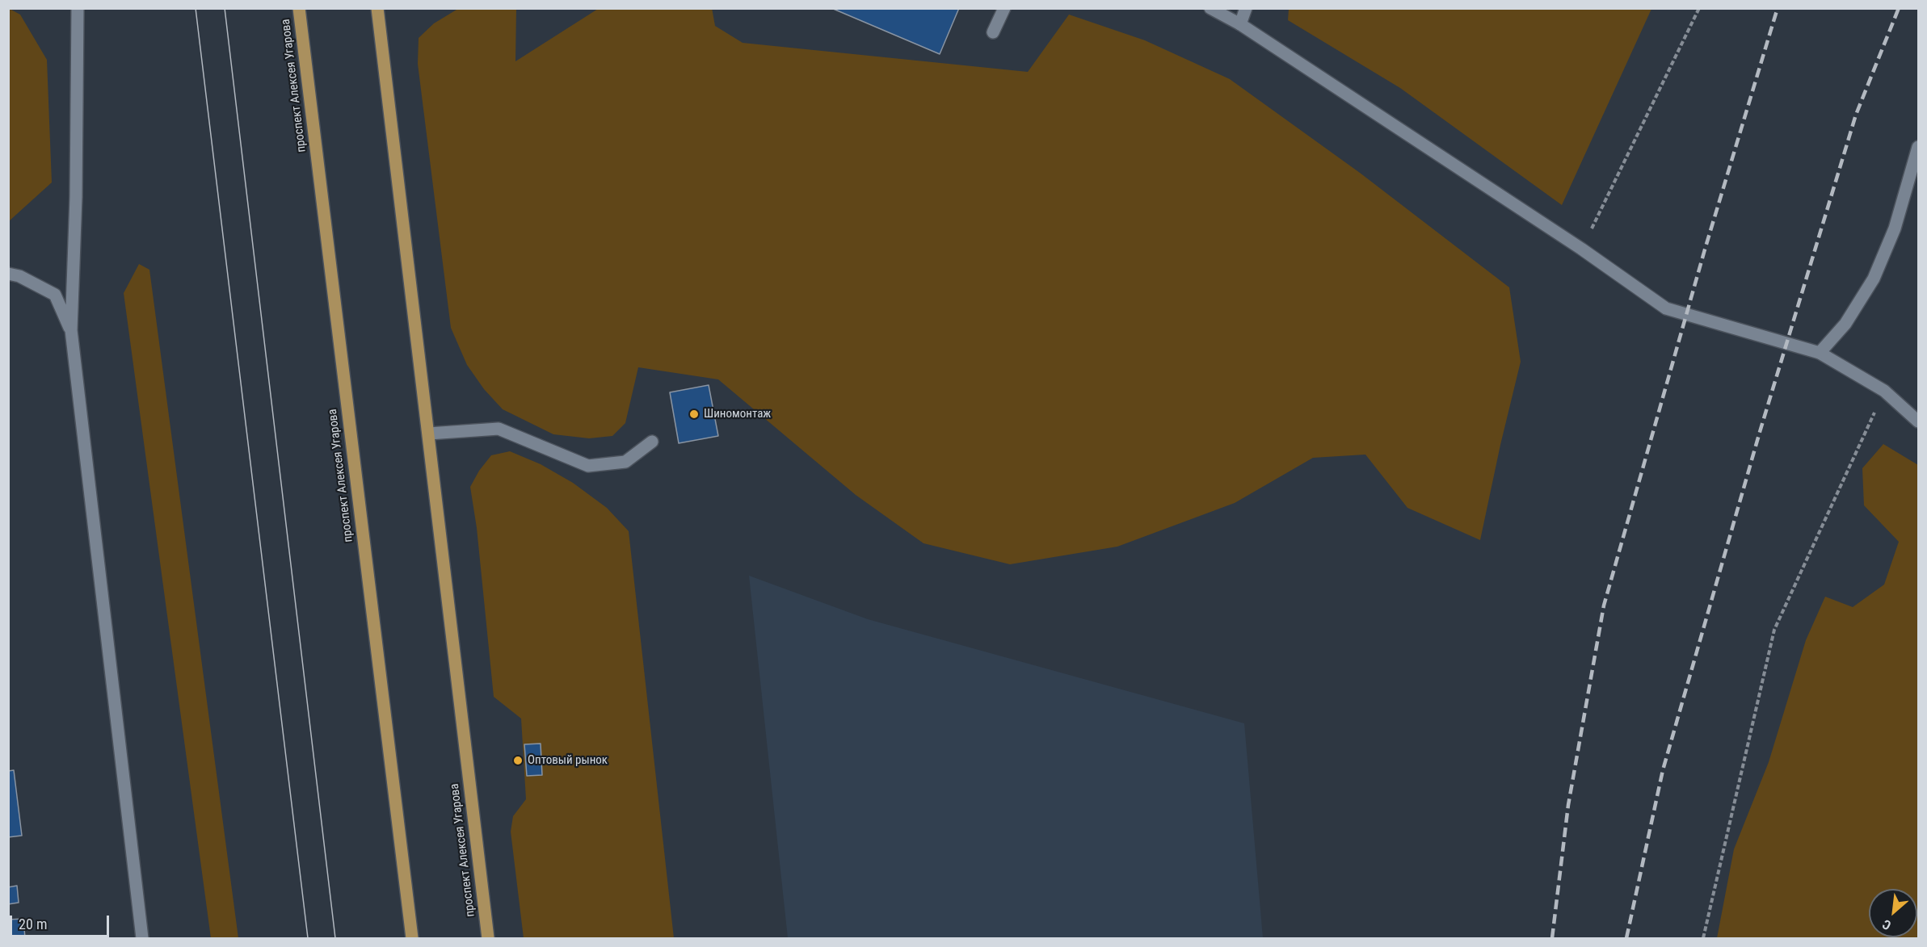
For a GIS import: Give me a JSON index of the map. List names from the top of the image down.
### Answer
{
  "streets": {
    "main road": ["проспект Алексея Угарова"]
  },
  "places": ["Шиномонтаж", "Оптовый рынок"],
  "scale_bar": "20 m",
  "north": "bottom left"
}
